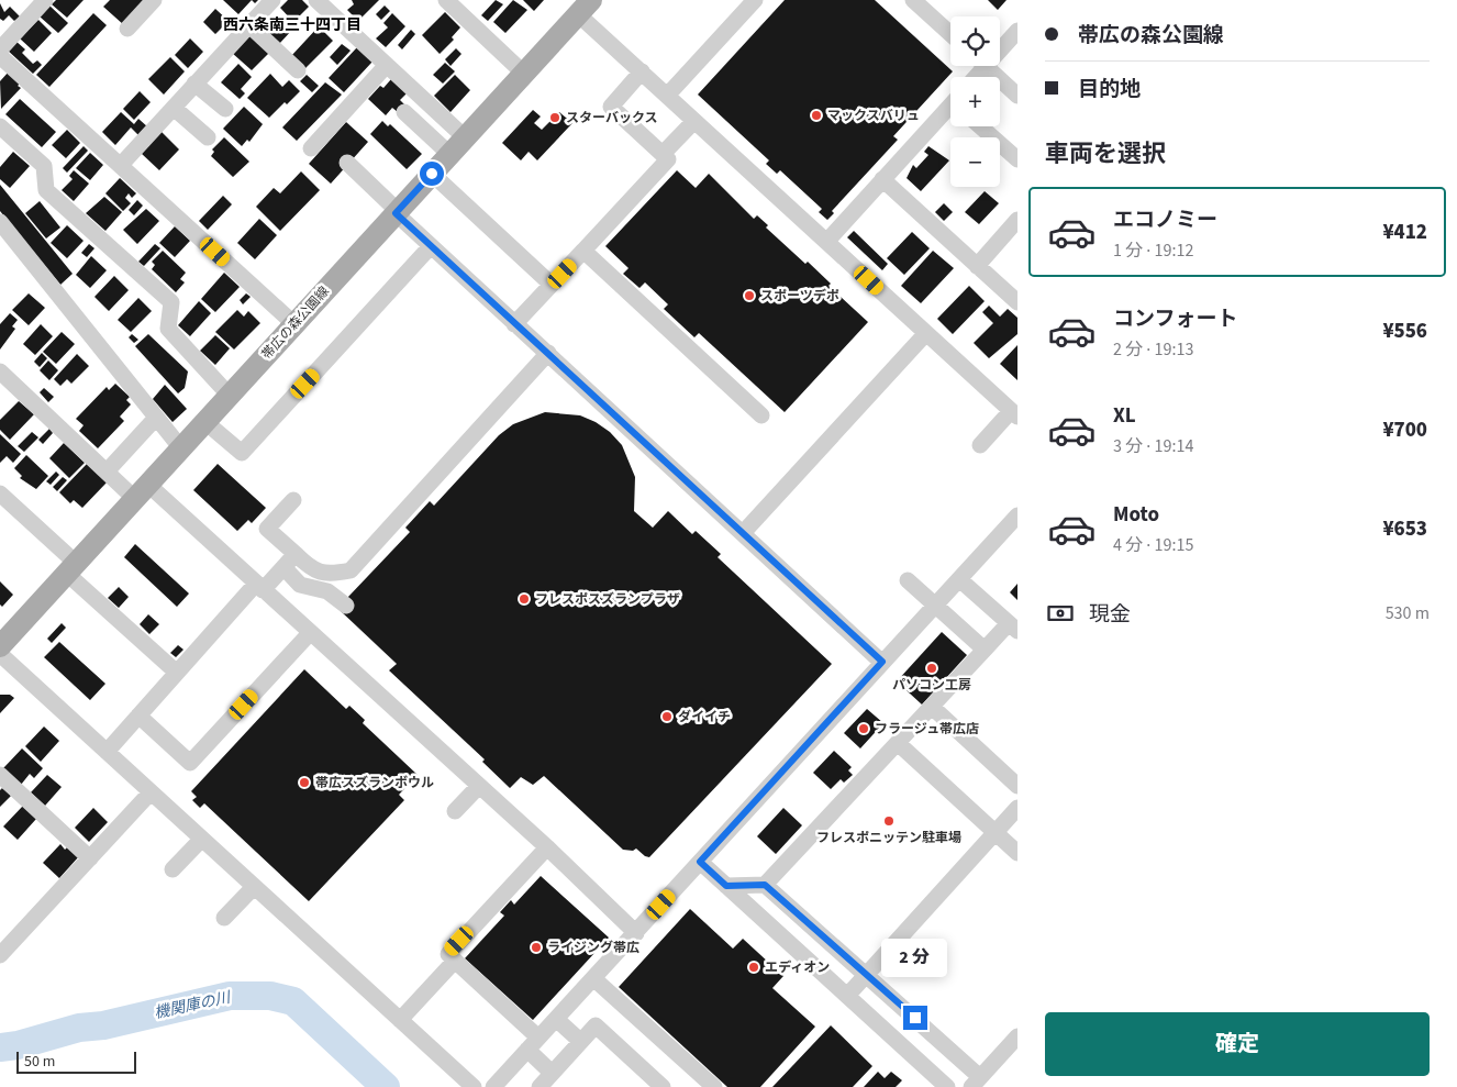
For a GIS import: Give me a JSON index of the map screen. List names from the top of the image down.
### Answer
{
  "streets": {
    "main road": ["帯広の森公園線"]
  },
  "districts": ["西六条南三十四丁目"],
  "water": ["機関庫の川"],
  "places": [
    "マックスバリュ",
    "スターバックス",
    "スポーツデポ",
    "フレスポスズランプラザ",
    "パソコン工房",
    "ダイイチ",
    "フラージュ帯広店",
    "帯広スズランボウル",
    "フレスポニッテン駐車場",
    "ライジング帯広",
    "エディオン"
  ],
  "scale_bar": "50 m",
  "page": {
    "banner": ["帯広の森公園線", "目的地"],
    "map_buttons": ["+", "−"],
    "heading": "車両を選択",
    "list": [
      {
        "name": "エコノミー",
        "note": "1 分 · 19:12",
        "value": "¥412"
      },
      {
        "name": "コンフォート",
        "note": "2 分 · 19:13",
        "value": "¥556"
      },
      {
        "name": "XL",
        "note": "3 分 · 19:14",
        "value": "¥700"
      },
      {
        "name": "Moto",
        "note": "4 分 · 19:15",
        "value": "¥653"
      }
    ],
    "pay": ["現金", "530 m"],
    "bubble": "2 分",
    "buttons": "確定",
    "scale": "50 m"
  }
}
